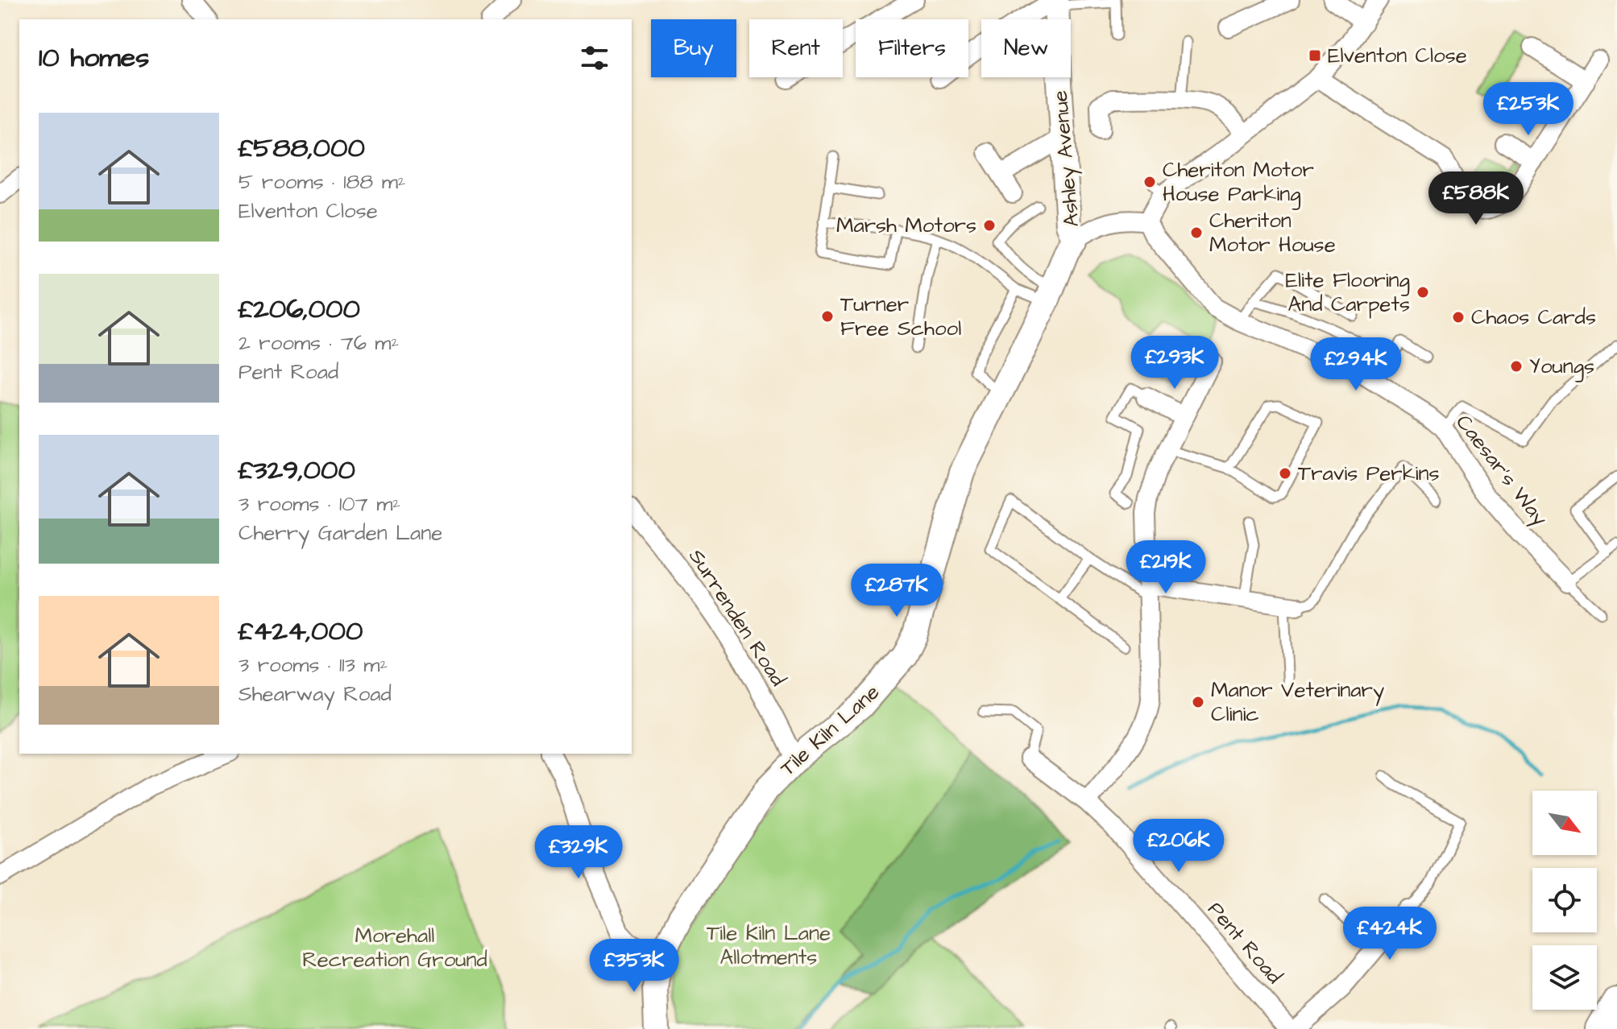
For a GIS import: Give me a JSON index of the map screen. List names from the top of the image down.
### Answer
{
  "streets": {
    "street": [
      "Ashley Avenue",
      "Caesar's Way",
      "Surrenden Road",
      "Tile Kiln Lane",
      "Pent Road"
    ]
  },
  "crossings": [
    ["Ashley Avenue", "Tile Kiln Lane"],
    ["Surrenden Road", "Tile Kiln Lane"]
  ],
  "parks": ["Tile Kiln Lane Allotments", "Morehall Recreation Ground"],
  "places": {
    "transit": ["Elventon Close"],
    "other": [
      "Cheriton Motor House Parking",
      "Marsh Motors",
      "Cheriton Motor House",
      "Elite Flooring And Carpets",
      "Turner Free School",
      "Chaos Cards",
      "Youngs",
      "Travis Perkins",
      "Manor Veterinary Clinic"
    ]
  },
  "north": "bottom right",
  "page": {
    "chip": [
      "Buy",
      "Rent",
      "Filters",
      "New"
    ],
    "heading": "10 homes",
    "price": [
      "£253K",
      "£588K",
      "£293K",
      "£294K",
      "£219K",
      "£287K",
      "£206K",
      "£329K",
      "£424K",
      "£353K"
    ],
    "list": [
      {
        "name": "£588,000",
        "note": "5 rooms · 188 m² · Elventon Close"
      },
      {
        "name": "£206,000",
        "note": "2 rooms · 76 m² · Pent Road"
      },
      {
        "name": "£329,000",
        "note": "3 rooms · 107 m² · Cherry Garden Lane"
      },
      {
        "name": "£424,000",
        "note": "3 rooms · 113 m² · Shearway Road"
      }
    ]
  }
}
